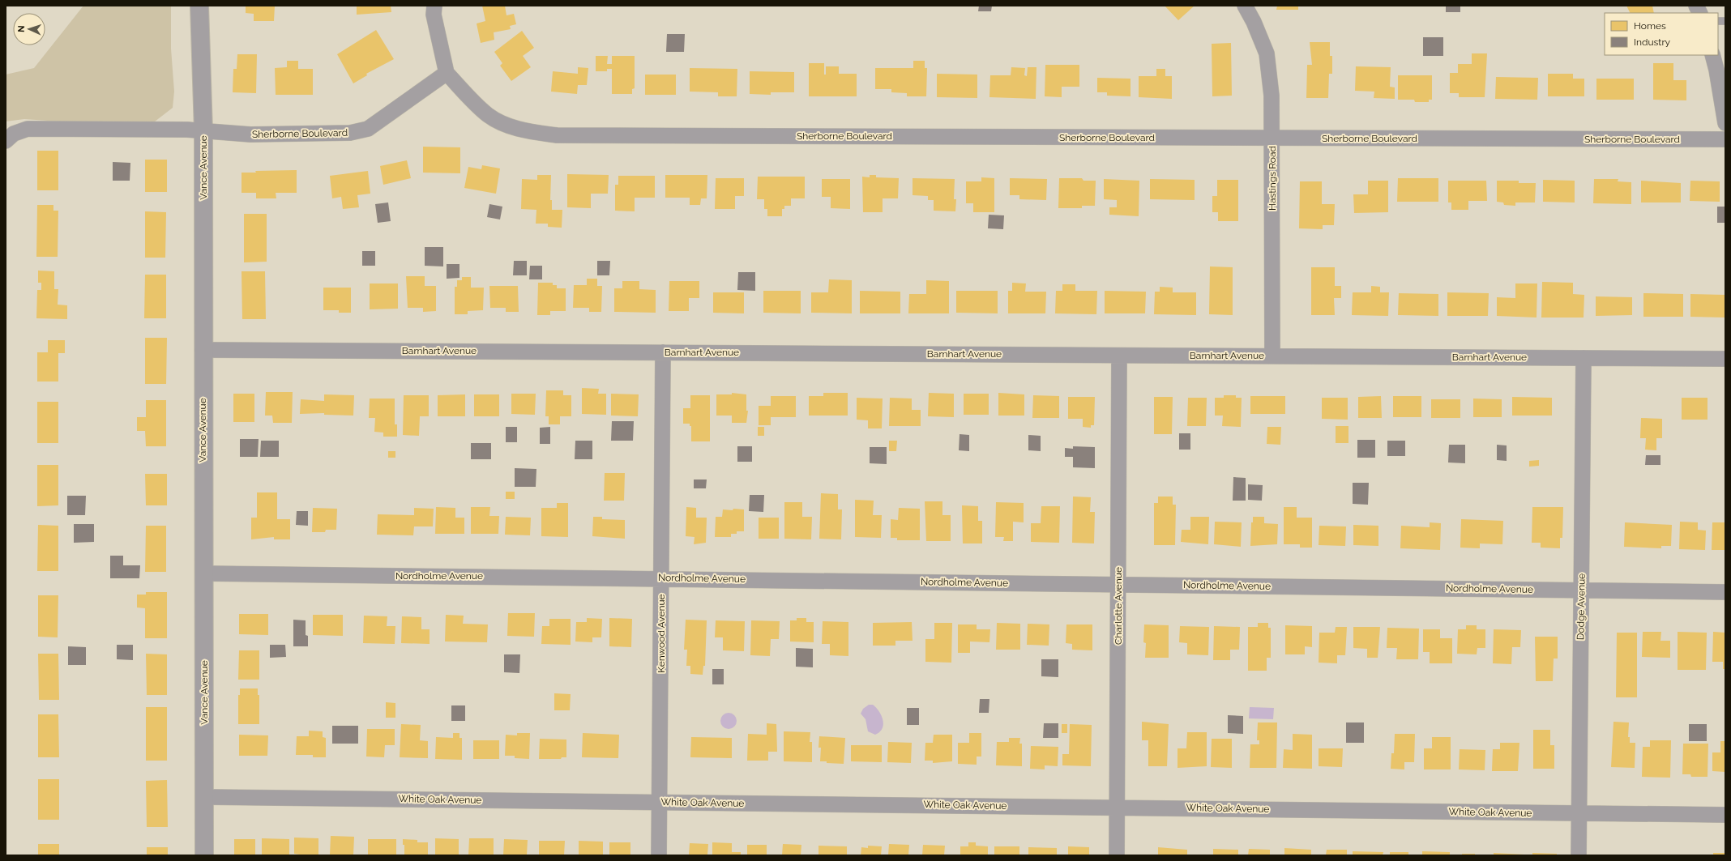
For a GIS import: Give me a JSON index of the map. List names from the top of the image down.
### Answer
{
  "streets": {
    "street": [
      "Sherborne Boulevard",
      "Vance Avenue",
      "Hastings Road",
      "Barnhart Avenue",
      "Nordholme Avenue",
      "Charlotte Avenue",
      "Dodge Avenue",
      "Kenwood Avenue",
      "White Oak Avenue"
    ]
  },
  "crossings": [
    ["Sherborne Boulevard", "Vance Avenue"],
    ["Sherborne Boulevard", "Hastings Road"],
    ["Vance Avenue", "Barnhart Avenue"],
    ["Vance Avenue", "Nordholme Avenue"],
    ["Vance Avenue", "White Oak Avenue"],
    ["Hastings Road", "Barnhart Avenue"],
    ["Barnhart Avenue", "Charlotte Avenue"],
    ["Barnhart Avenue", "Dodge Avenue"],
    ["Barnhart Avenue", "Kenwood Avenue"],
    ["Nordholme Avenue", "Charlotte Avenue"],
    ["Nordholme Avenue", "Dodge Avenue"],
    ["Nordholme Avenue", "Kenwood Avenue"],
    ["Charlotte Avenue", "White Oak Avenue"],
    ["Dodge Avenue", "White Oak Avenue"],
    ["Kenwood Avenue", "White Oak Avenue"]
  ],
  "legend": ["Homes", "Industry"],
  "north": "left"
}
